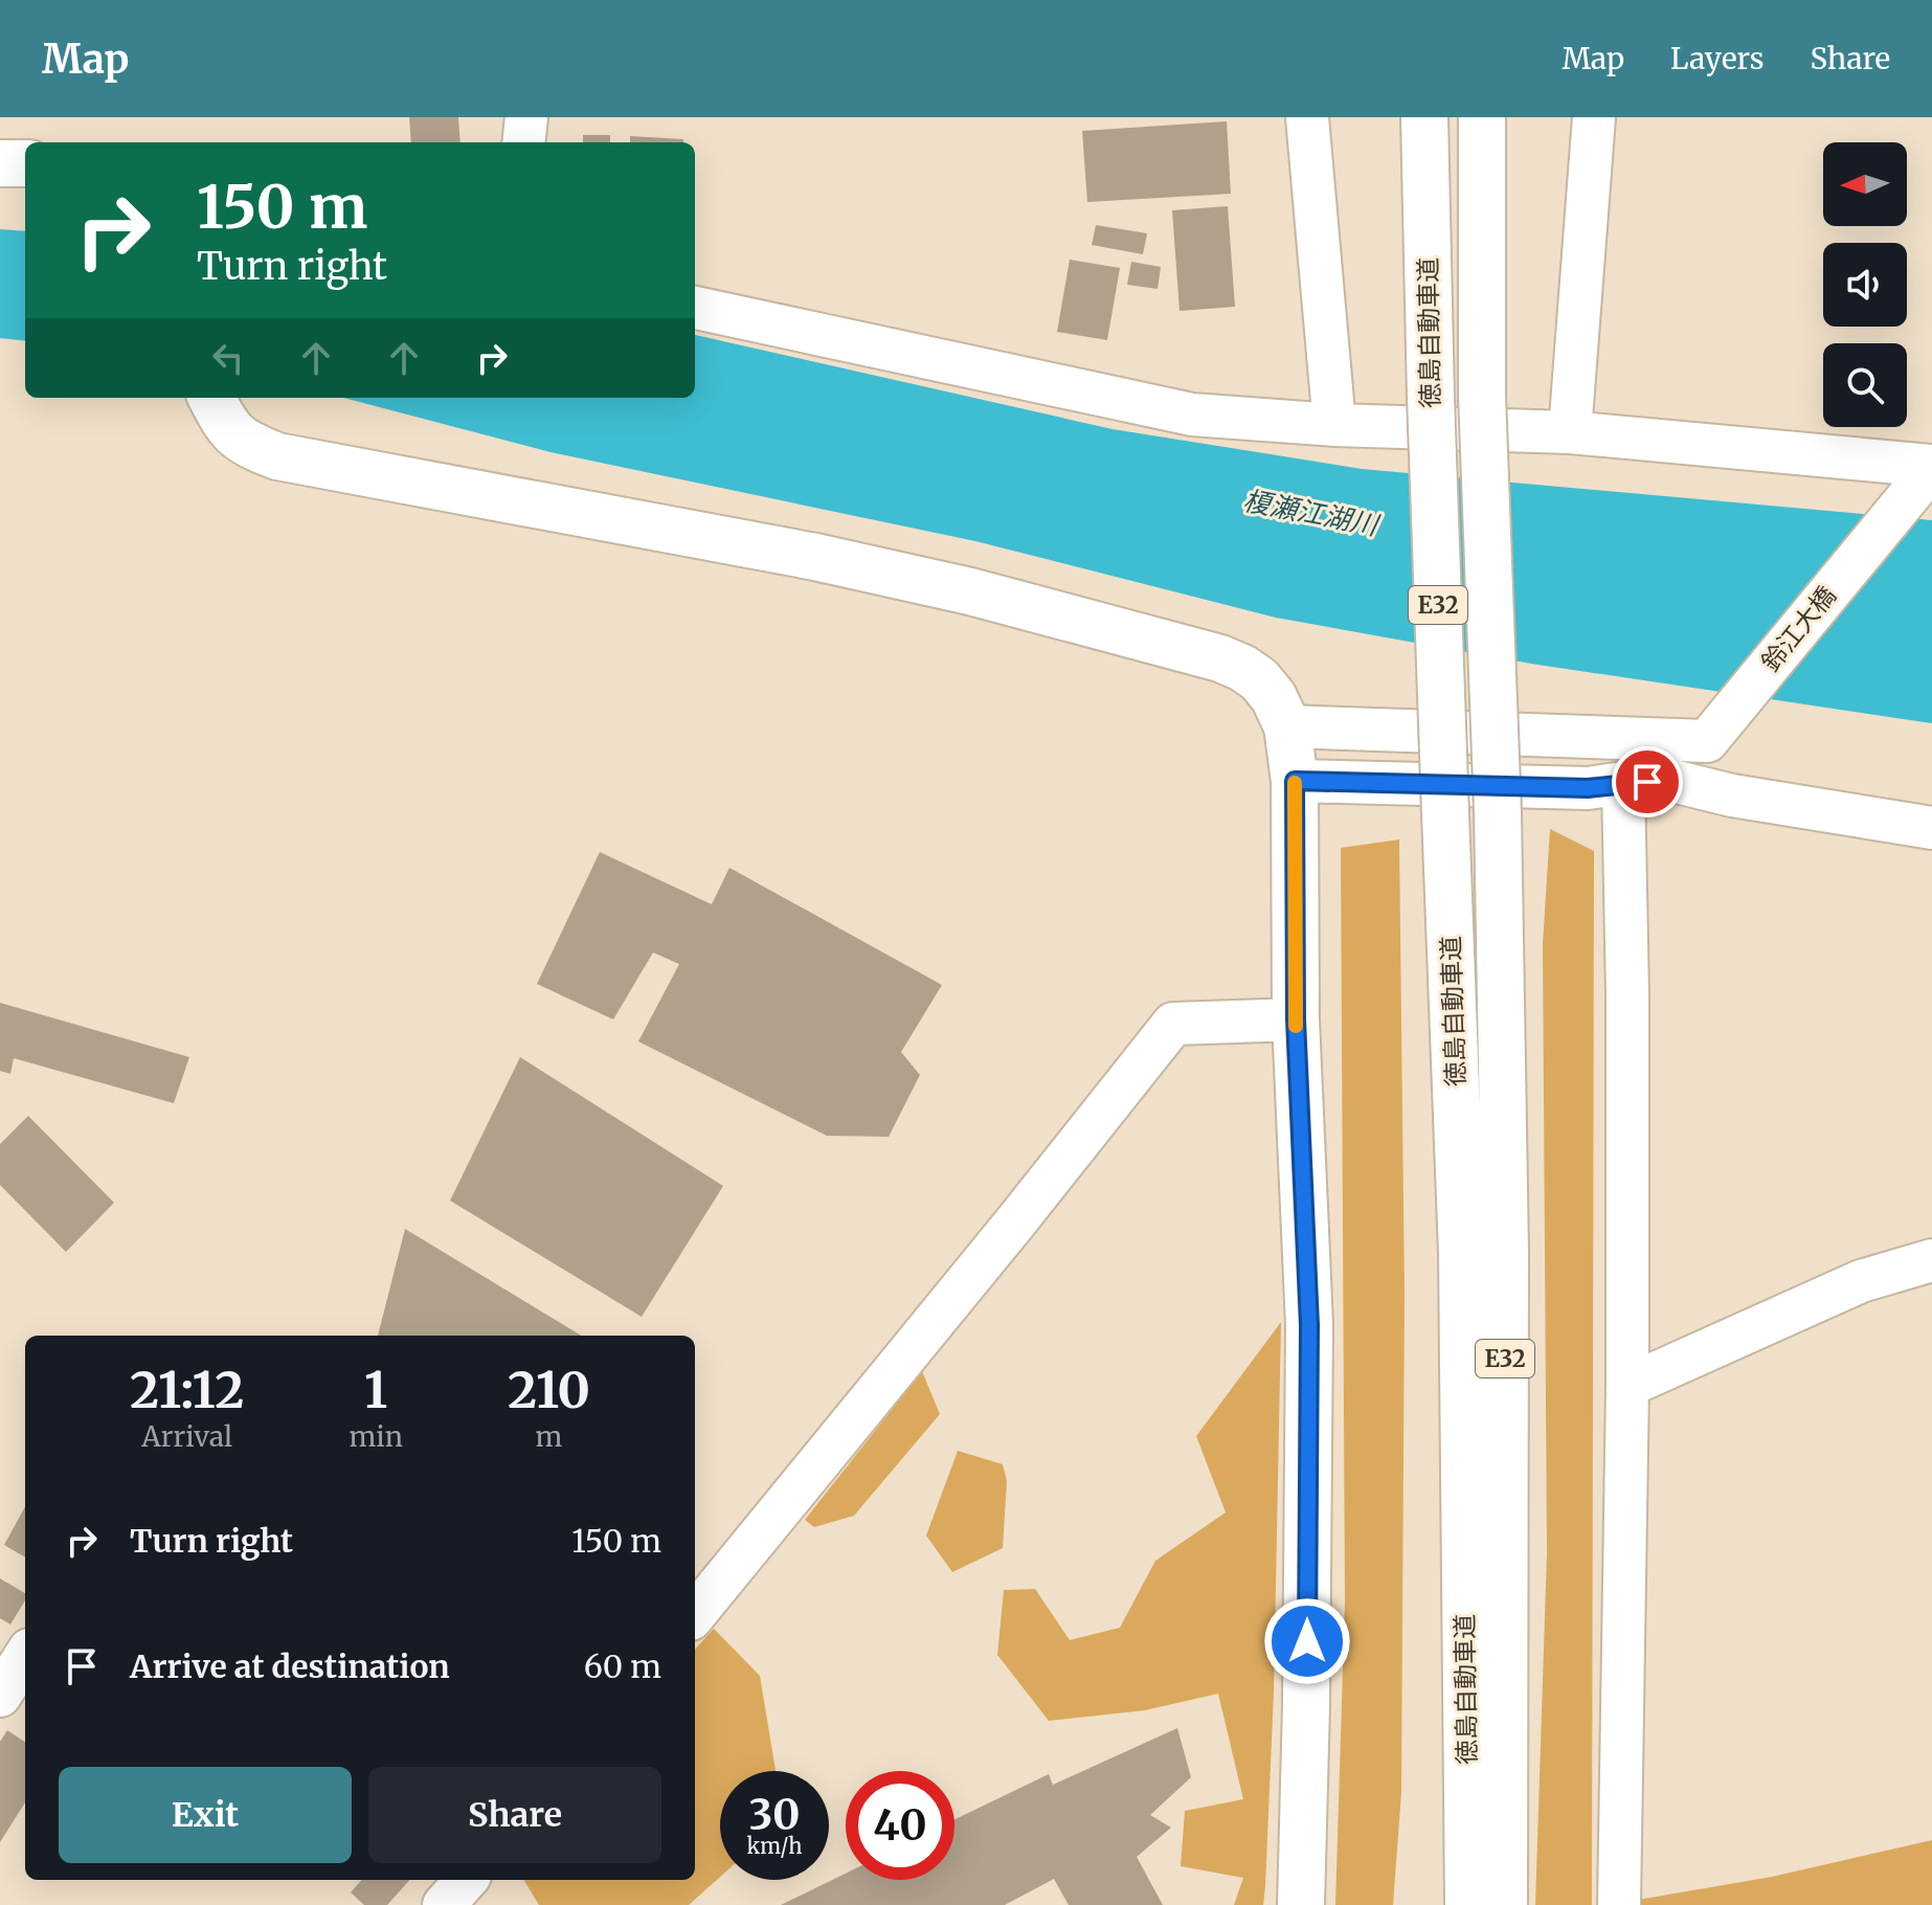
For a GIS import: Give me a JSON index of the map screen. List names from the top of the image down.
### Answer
{
  "streets": {
    "main road": ["徳島自動車道", "E32"],
    "street": ["鈴江大橋"]
  },
  "water": ["榎瀬江湖川"],
  "north": "left",
  "page": {
    "header": "Map",
    "nav": ["Map", "Layers", "Share"],
    "turn": ["150 m", "Turn right"],
    "eta": [
      "21:12",
      "Arrival",
      "1",
      "min",
      "210",
      "m"
    ],
    "list": [
      {
        "name": "Turn right",
        "value": "150 m"
      },
      {
        "name": "Arrive at destination",
        "value": "60 m"
      }
    ],
    "buttons": ["Exit", "Share"],
    "speed": "30 km/h",
    "limit": "40"
  }
}
